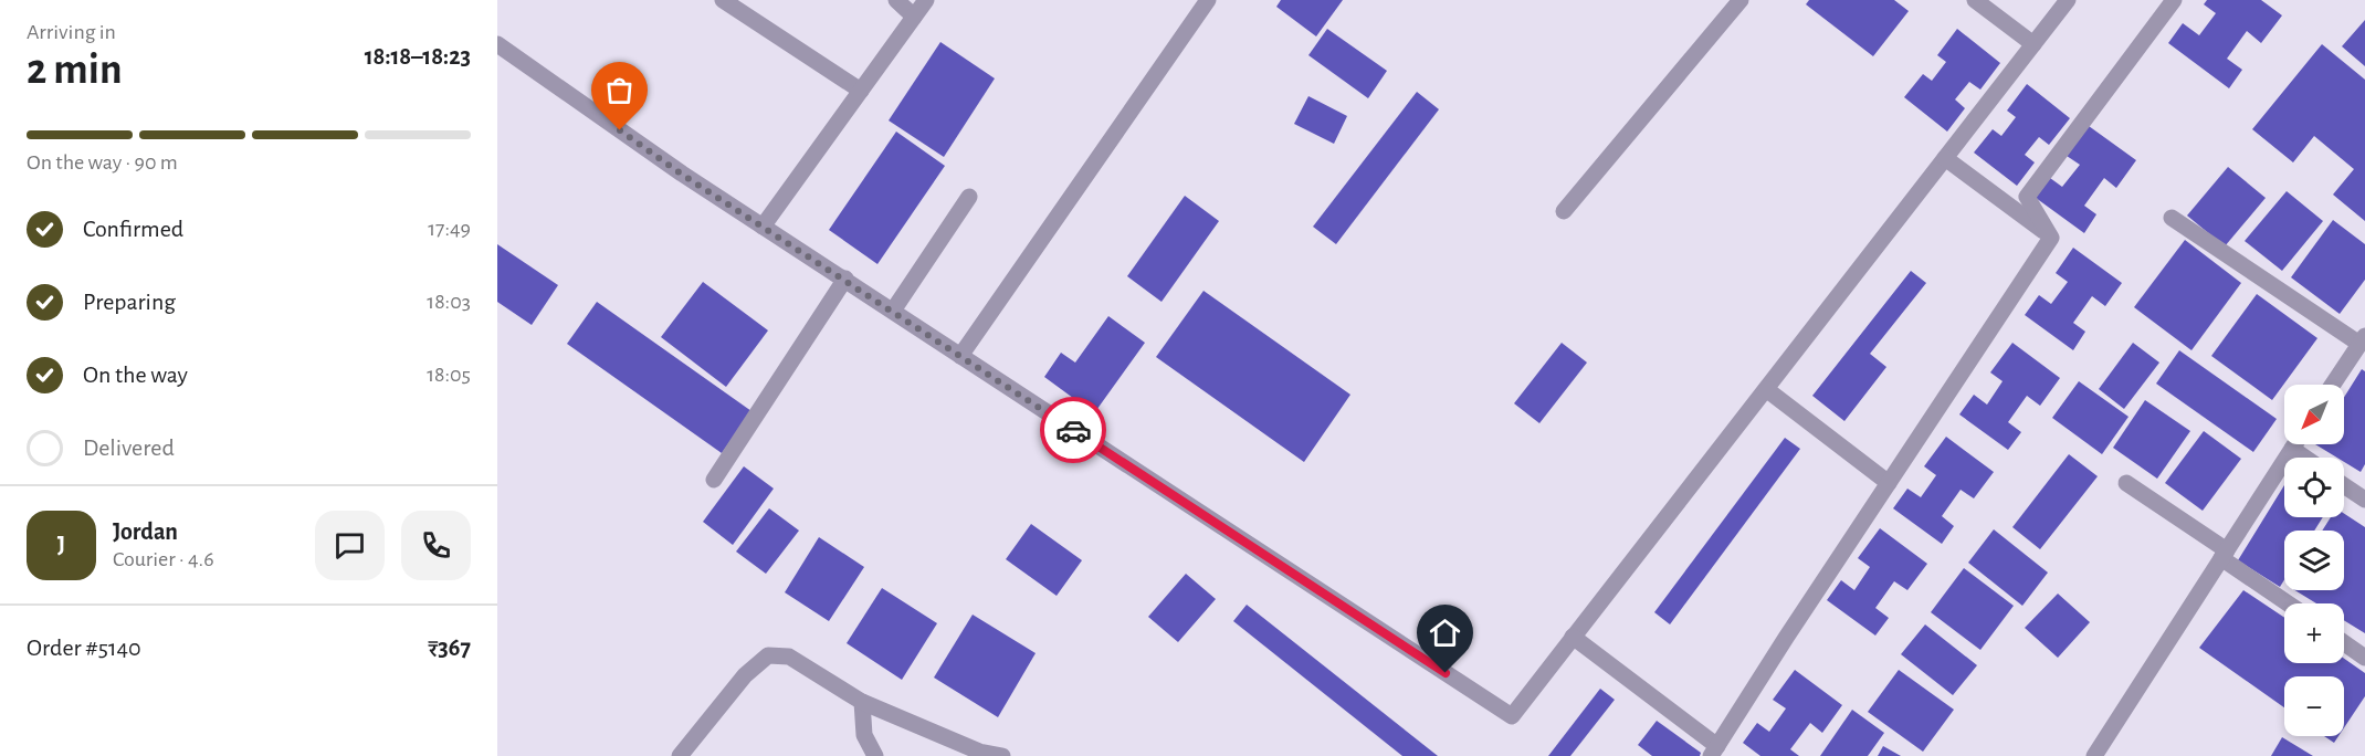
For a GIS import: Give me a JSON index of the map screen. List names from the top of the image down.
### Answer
{
  "north": "bottom left",
  "page": {
    "heading": ["2 min", "Arriving in", "18:18–18:23"],
    "panel": [
      "Jordan",
      "Courier · 4.6",
      "Order #5140",
      "₹367"
    ],
    "bar": "On the way · 90 m",
    "list": [
      ["Confirmed", "17:49"],
      ["Preparing", "18:03"],
      ["On the way", "18:05"],
      "Delivered"
    ],
    "map_buttons": ["+", "−"],
    "round": "J"
  }
}
